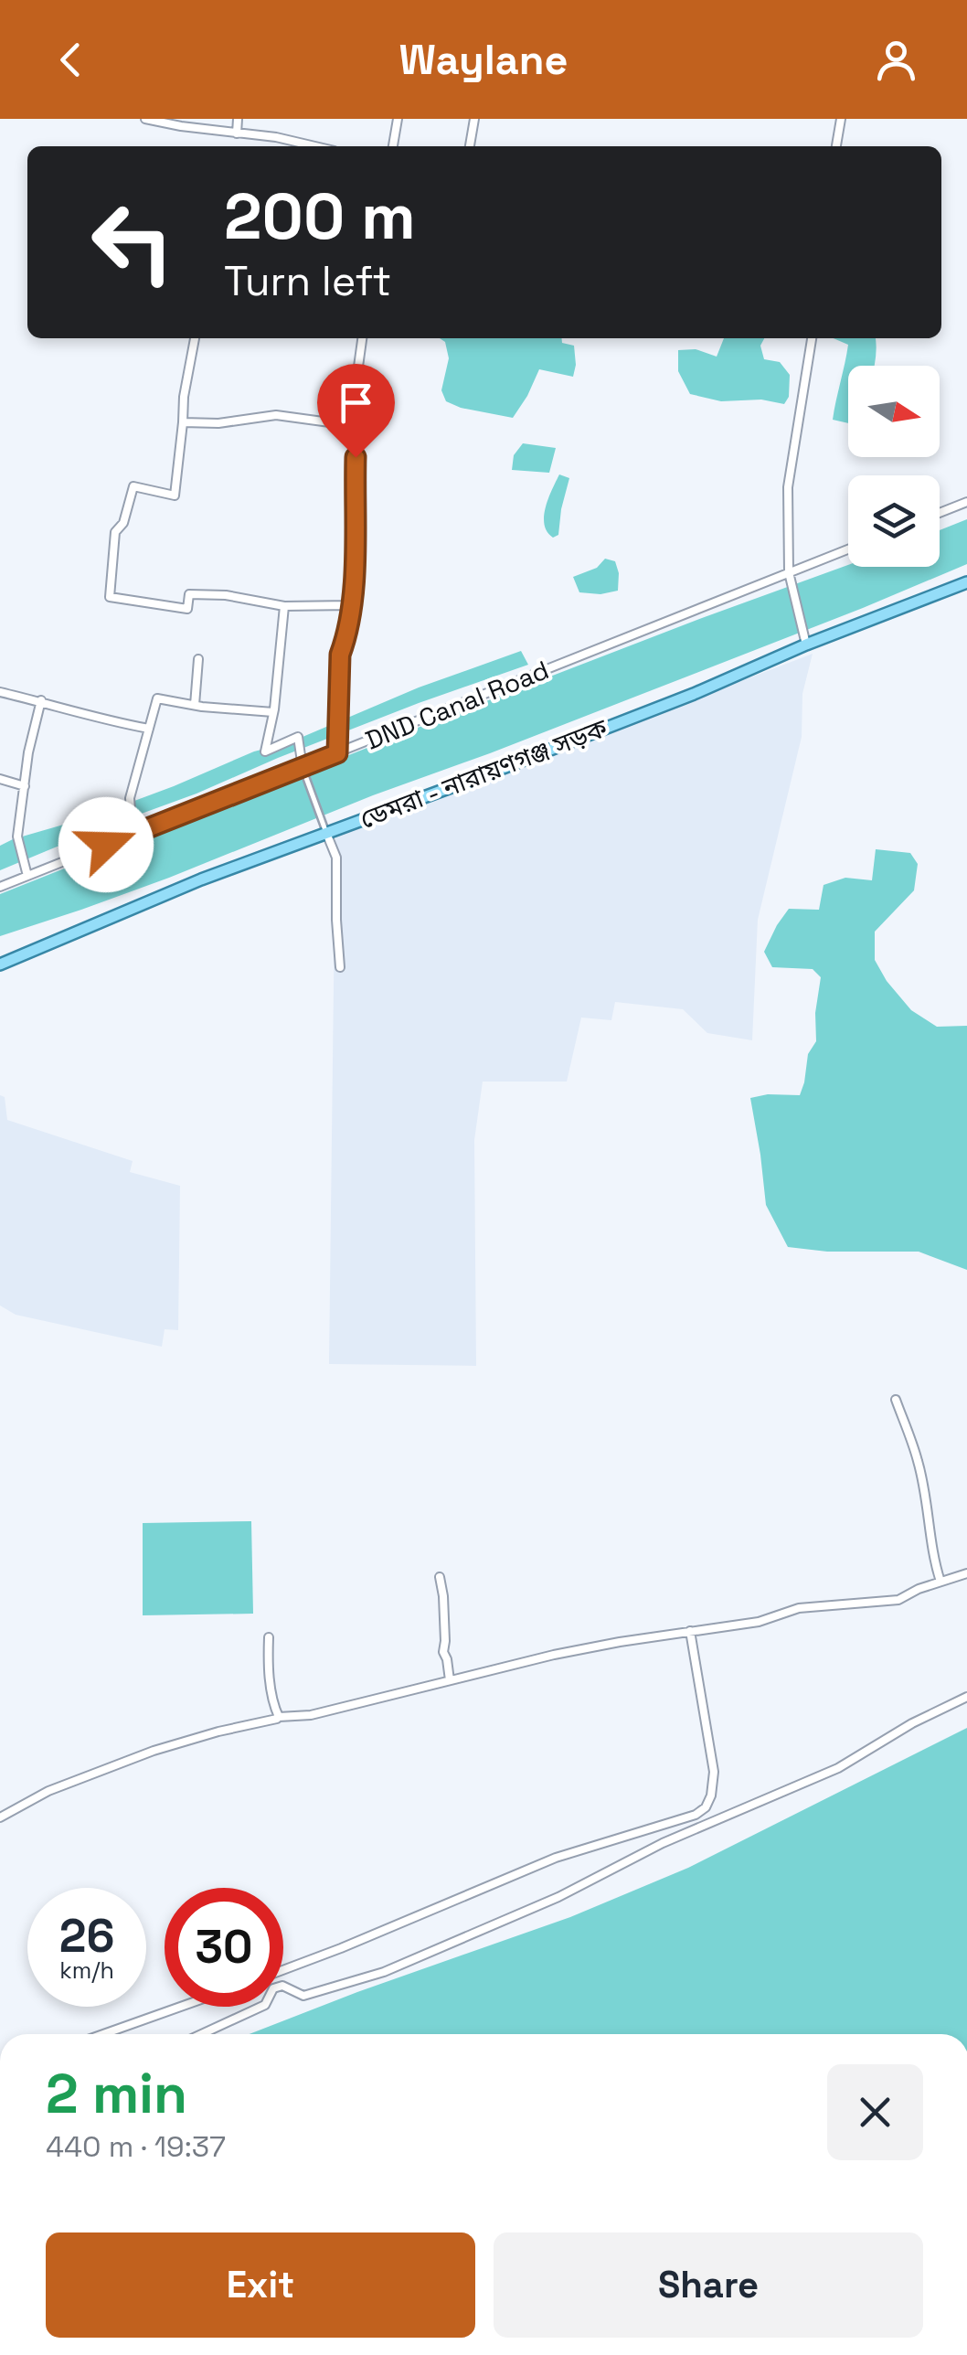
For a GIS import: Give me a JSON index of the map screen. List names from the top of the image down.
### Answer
{
  "streets": {
    "main road": ["ডেমরা - নারায়ণগঞ্জ সড়ক"],
    "street": ["DND Canal Road"]
  },
  "north": "right",
  "page": {
    "header": "Waylane",
    "turn": ["200 m", "Turn left"],
    "speed": "26 km/h",
    "limit": "30",
    "heading": ["2 min", "440 m · 19:37"],
    "buttons": ["Exit", "Share"]
  }
}
